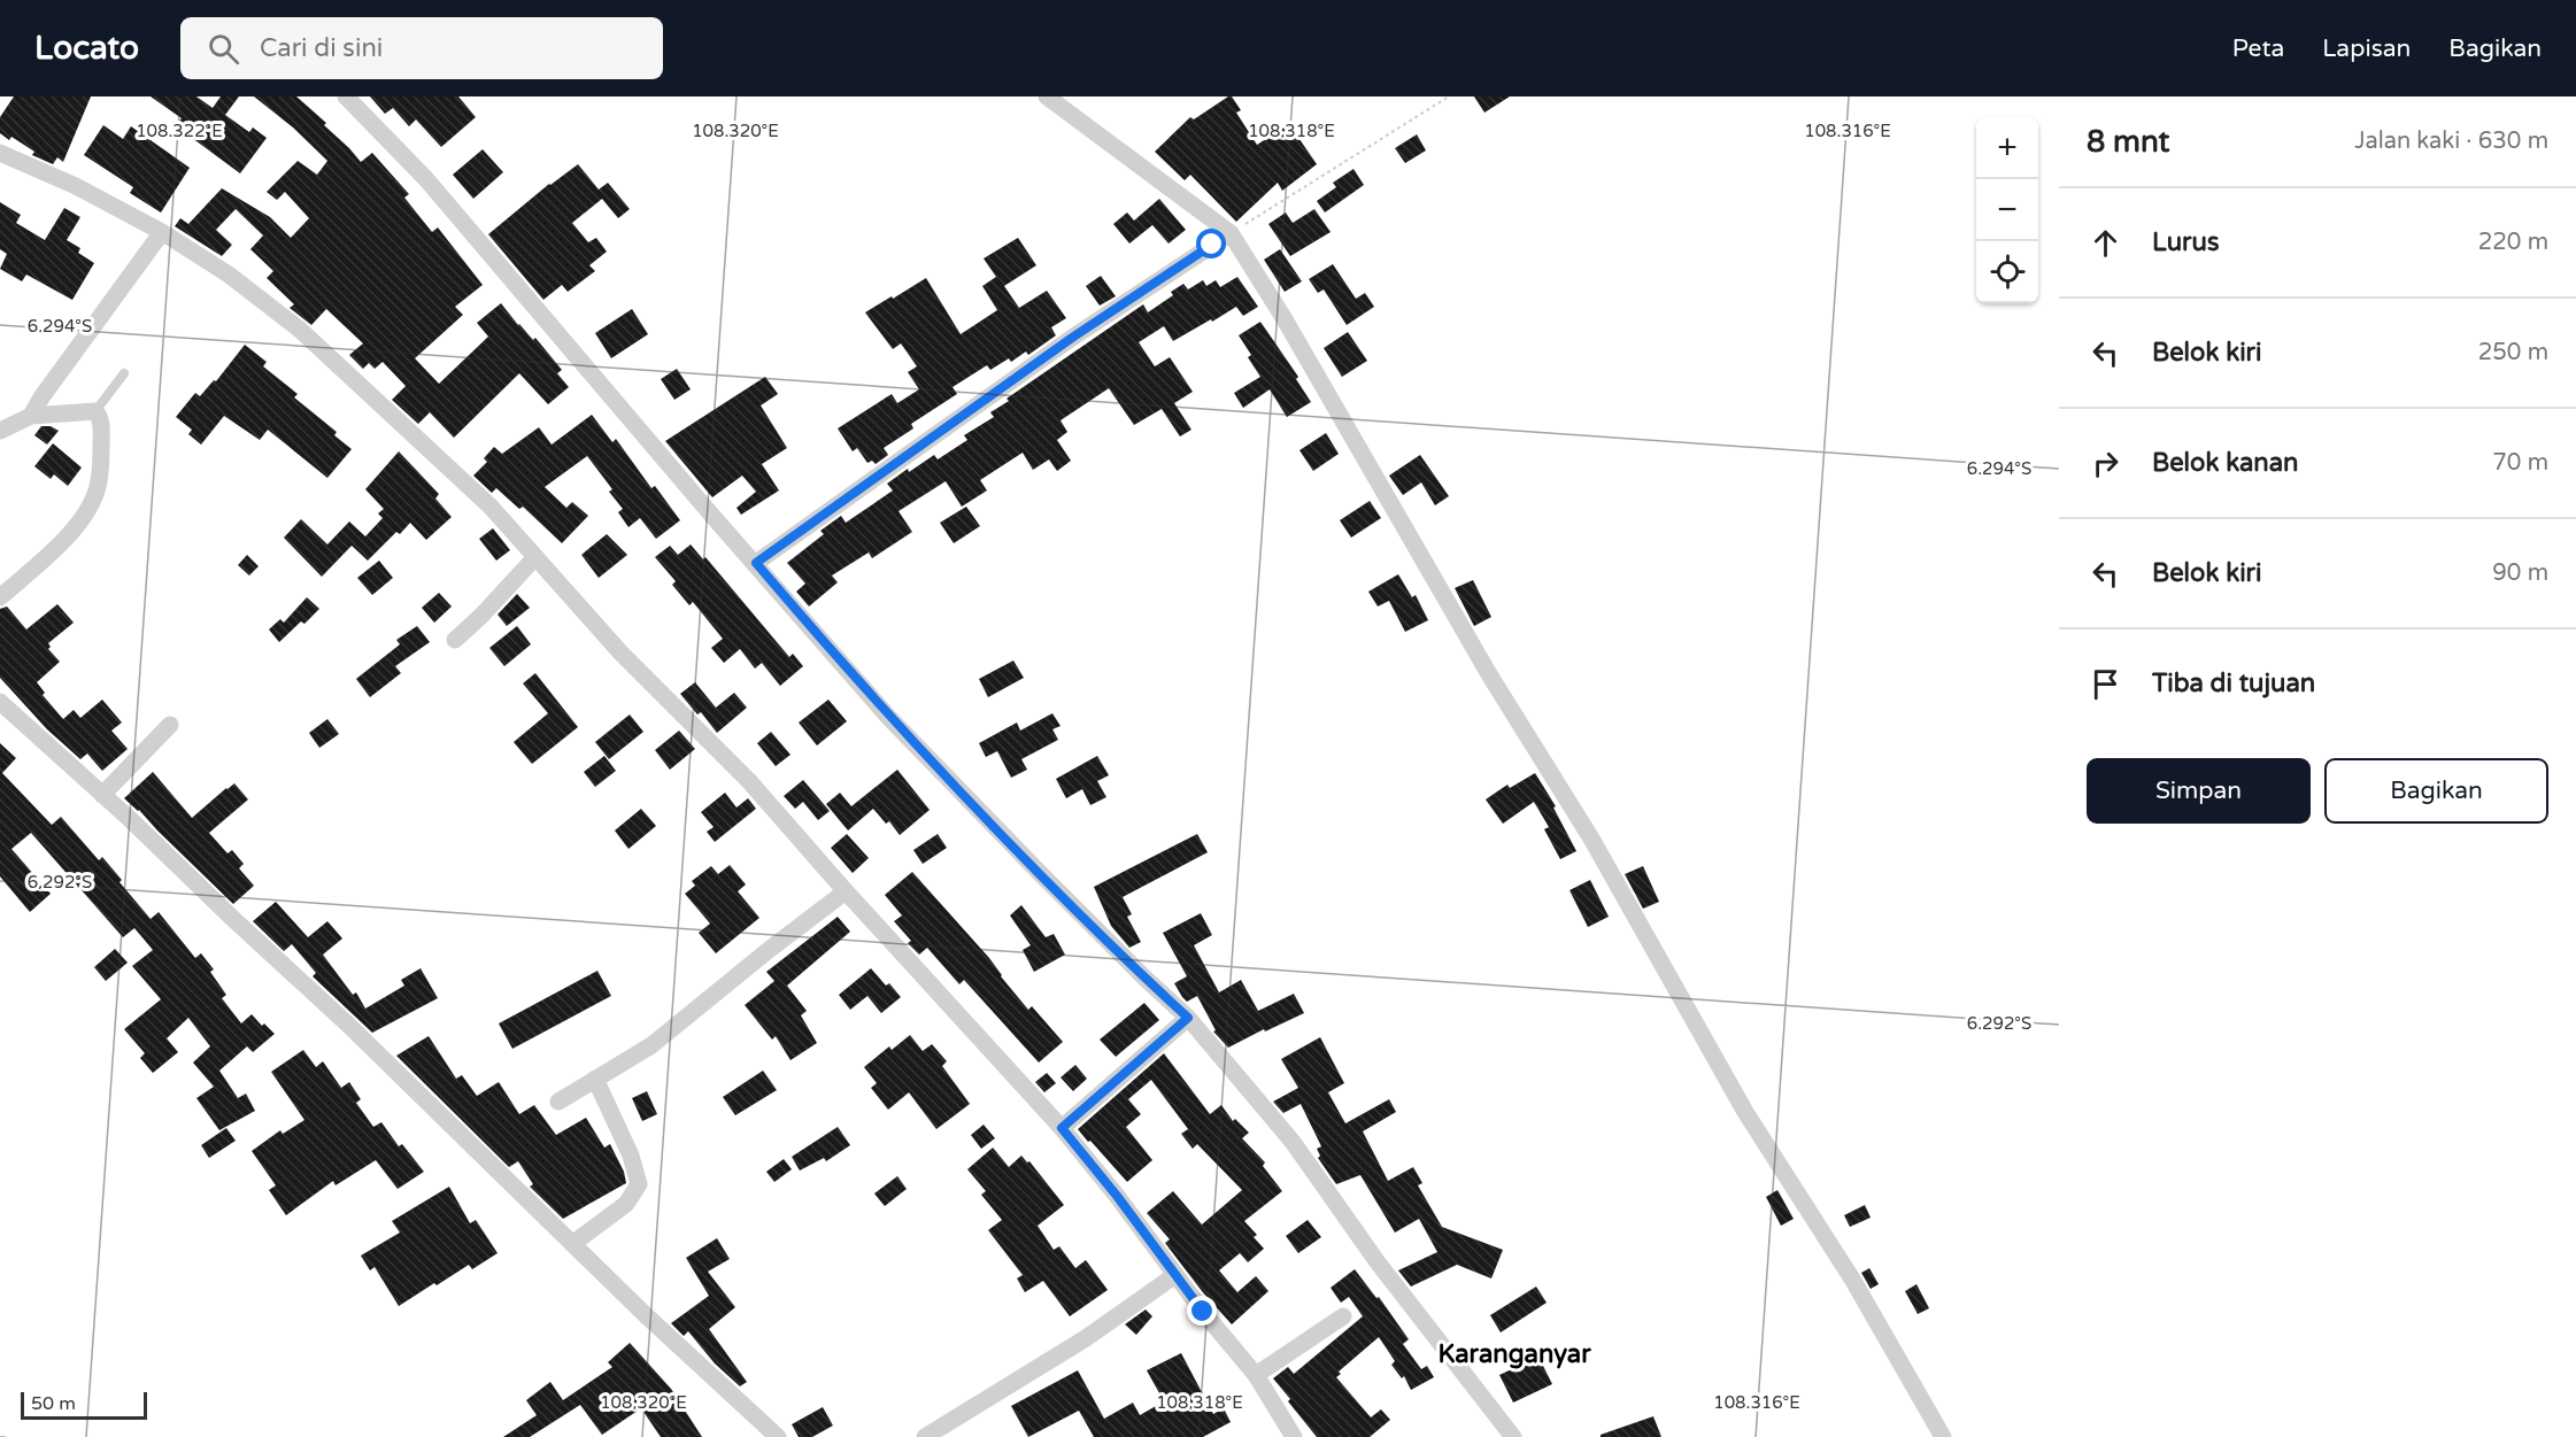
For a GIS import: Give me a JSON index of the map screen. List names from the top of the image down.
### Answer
{
  "districts": ["Karanganyar"],
  "scale_bar": "50 m",
  "page": {
    "header": "Locato",
    "search": "Cari di sini",
    "nav": ["Peta", "Lapisan", "Bagikan"],
    "heading": ["8 mnt", "Jalan kaki · 630 m"],
    "map_buttons": ["+", "−"],
    "list": [
      ["Lurus", "220 m"],
      ["Belok kiri", "250 m"],
      ["Belok kanan", "70 m"],
      ["Belok kiri", "90 m"],
      "Tiba di tujuan"
    ],
    "buttons": ["Simpan", "Bagikan"],
    "scale": "50 m"
  },
  "coordinates": [
    "108.322°E",
    "108.320°E",
    "108.318°E",
    "108.316°E",
    "6.294°S",
    "6.292°S"
  ]
}
